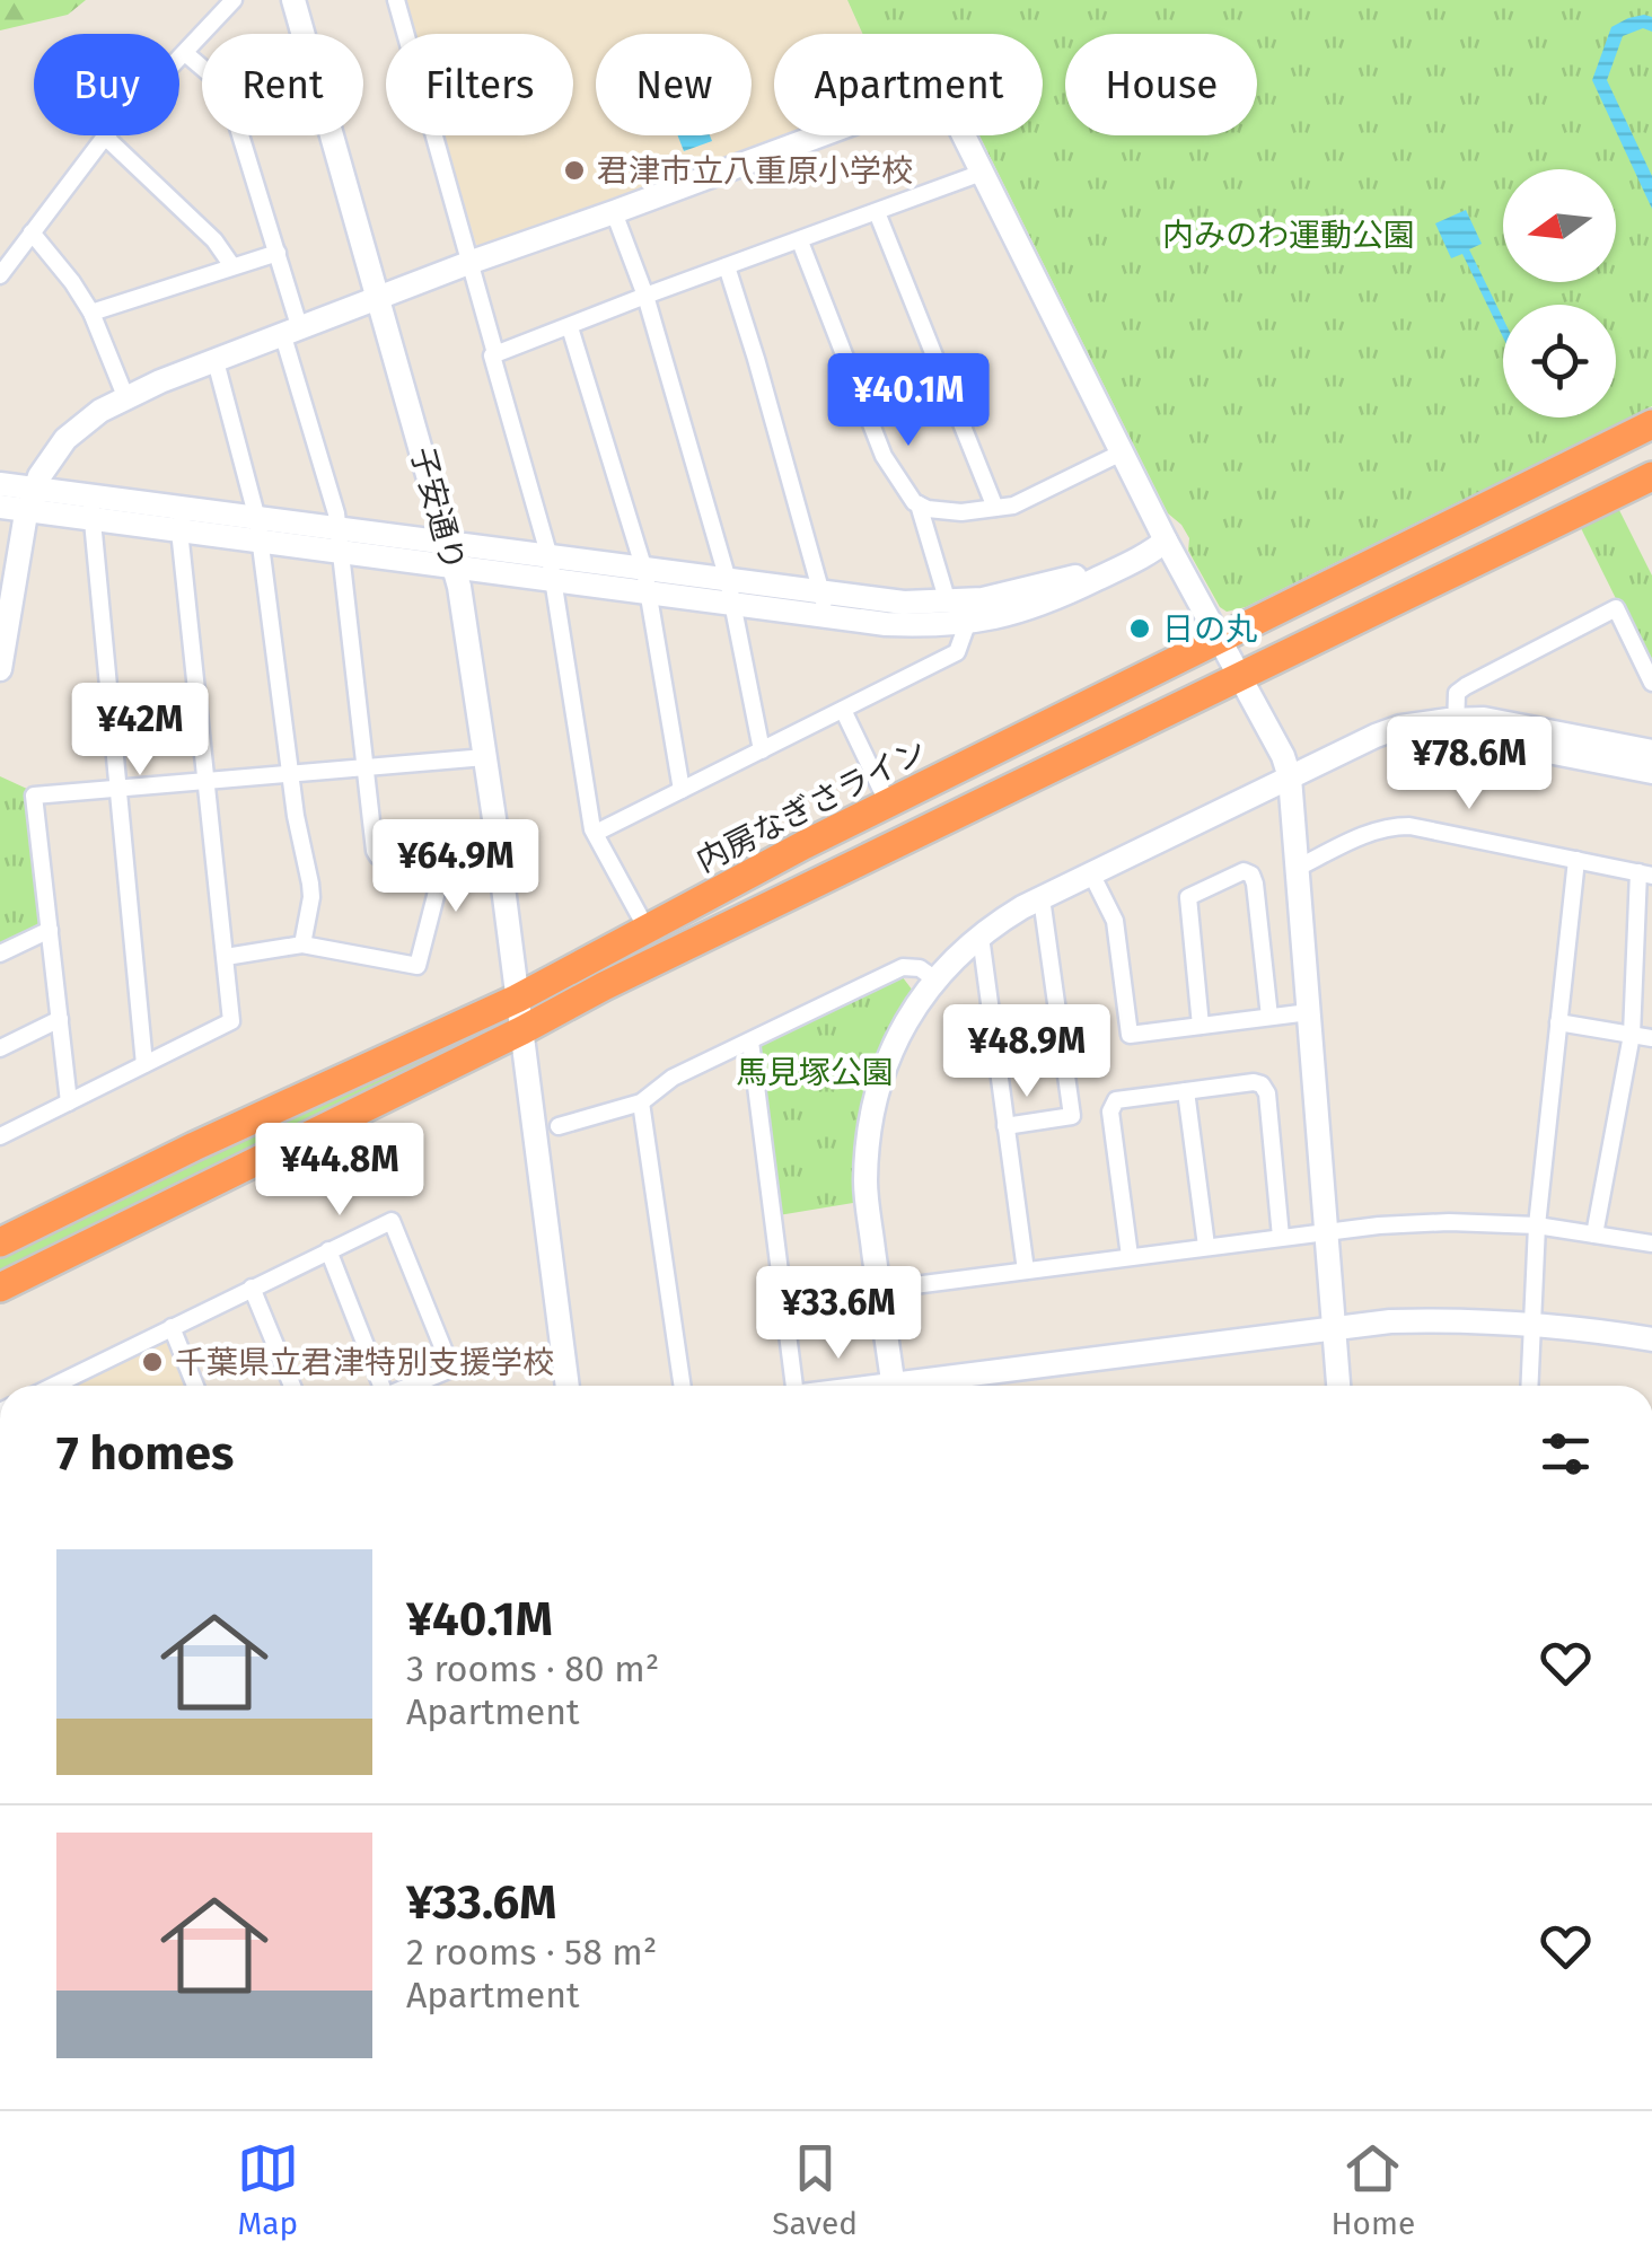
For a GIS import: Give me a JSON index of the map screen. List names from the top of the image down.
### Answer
{
  "streets": {
    "highway": ["内房なぎさライン"],
    "street": ["子安通り"]
  },
  "crossings": [
    ["子安通り", "内房なぎさライン"]
  ],
  "parks": ["内みのわ運動公園", "馬見塚公園"],
  "places": ["君津市立八重原小学校", "日の丸", "千葉県立君津特別支援学校"],
  "north": "left",
  "page": {
    "chip": [
      "Buy",
      "Rent",
      "Filters",
      "New",
      "Apartment",
      "House"
    ],
    "price": [
      "¥40.1M",
      "¥42M",
      "¥78.6M",
      "¥64.9M",
      "¥48.9M",
      "¥44.8M",
      "¥33.6M"
    ],
    "heading": "7 homes",
    "list": [
      {
        "name": "¥40.1M",
        "note": "3 rooms · 80 m² · Apartment"
      },
      {
        "name": "¥33.6M",
        "note": "2 rooms · 58 m² · Apartment"
      }
    ],
    "tabs": ["Map", "Saved", "Home"]
  }
}
